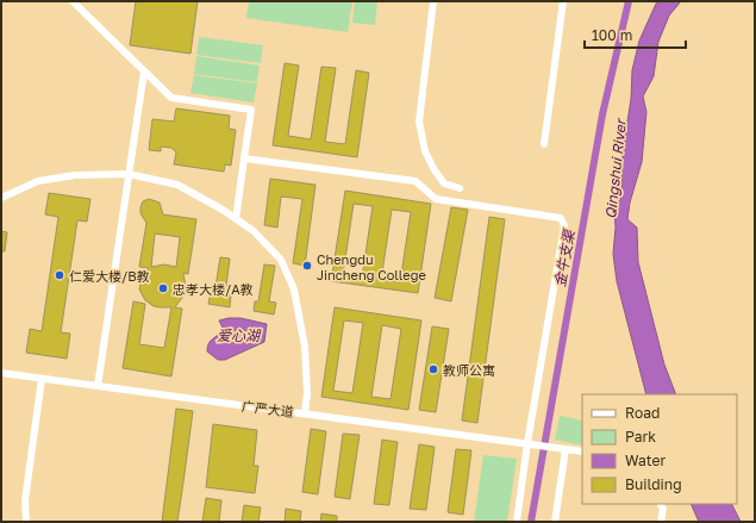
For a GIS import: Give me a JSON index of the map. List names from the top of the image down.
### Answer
{
  "streets": {
    "street": ["广严大道"]
  },
  "water": ["Qingshui River", "金牛支渠", "爱心湖"],
  "places": [
    "Chengdu Jincheng College",
    "仁爱大楼/B教",
    "忠孝大楼/A教",
    "教师公寓"
  ],
  "legend": [
    "Road",
    "Park",
    "Water",
    "Building"
  ],
  "scale_bar": "100 m"
}
